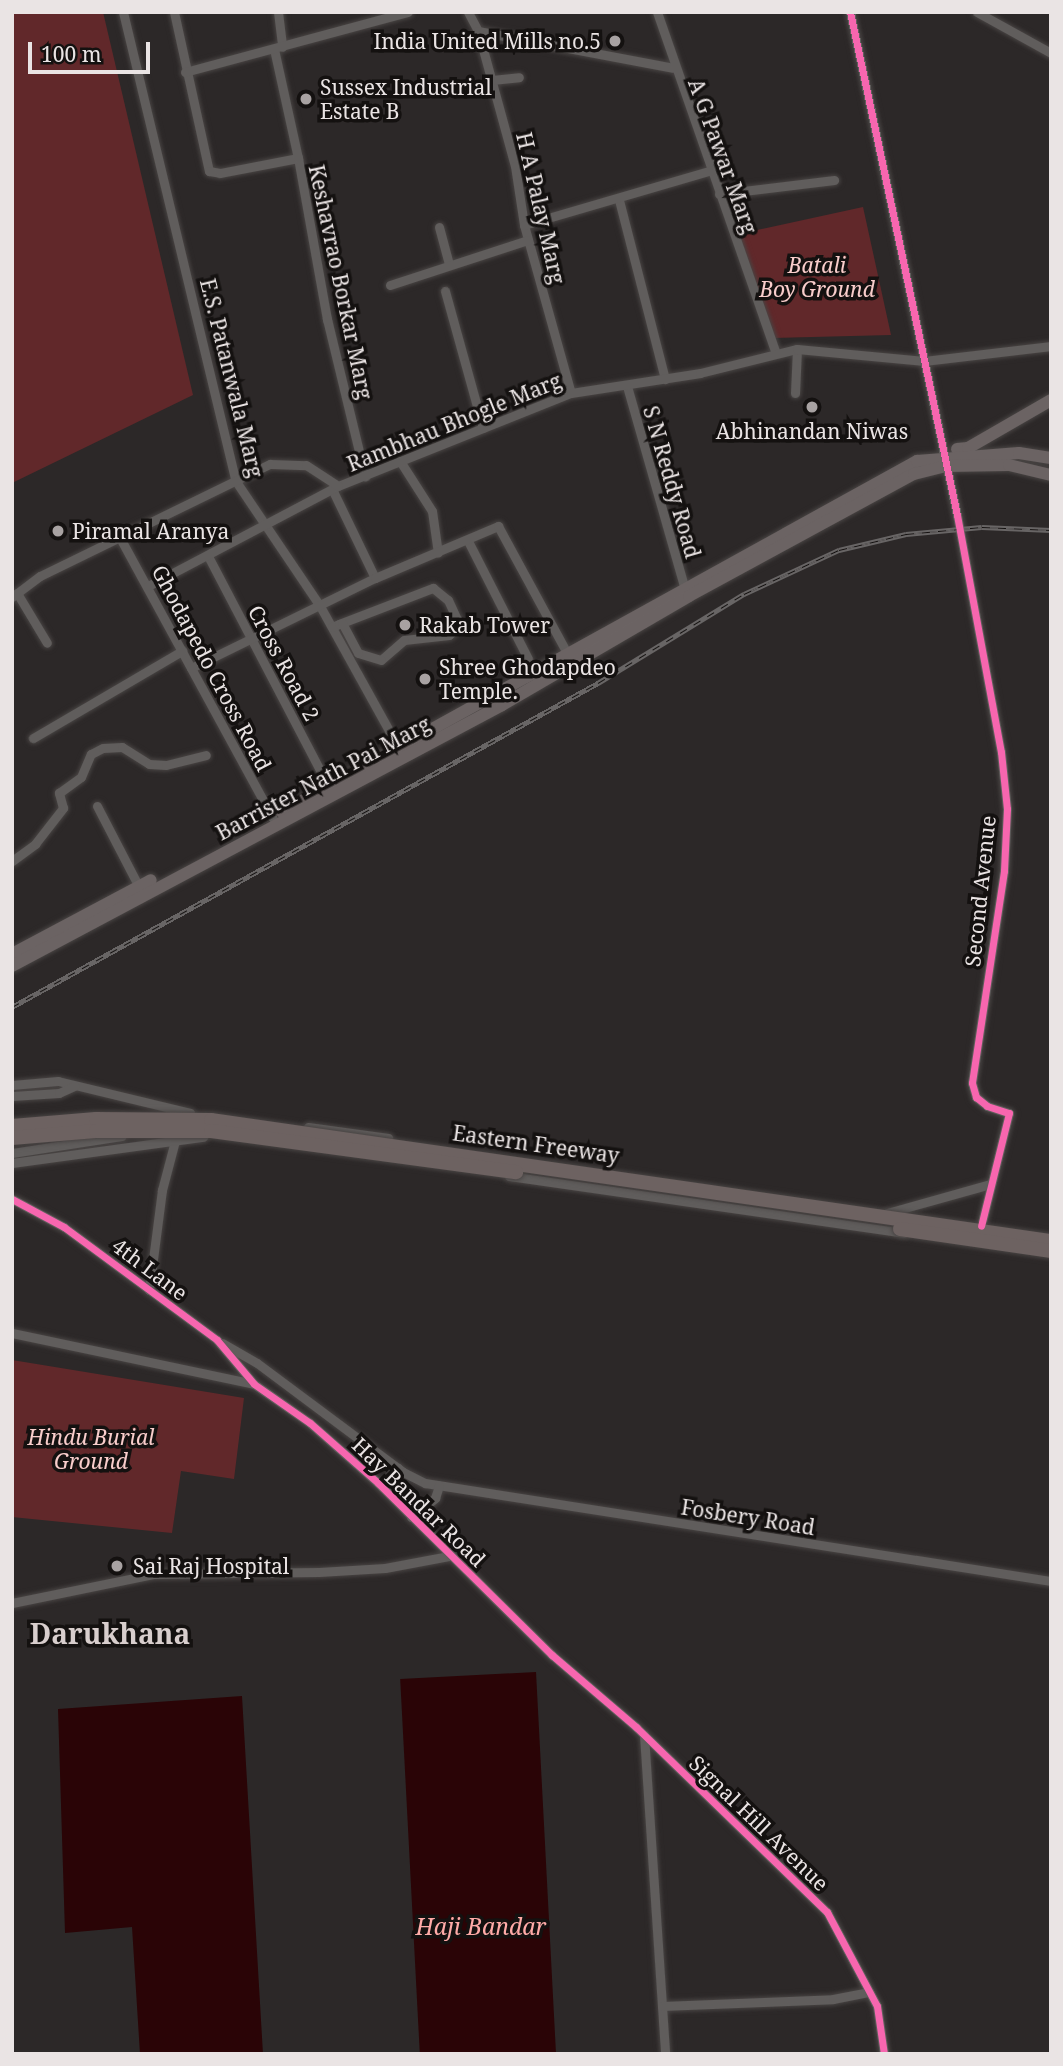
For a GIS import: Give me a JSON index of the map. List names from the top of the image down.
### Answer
{
  "streets": {
    "highway": ["Eastern Freeway"],
    "main road": ["Barrister Nath Pai Marg"],
    "street": [
      "A G Pawar Marg",
      "H A Palay Marg",
      "Keshavrao Borkar Marg",
      "E.S. Patanwala Marg",
      "Rambhau Bhogle Marg",
      "S N Reddy Road",
      "Cross Road 2",
      "Ghodapedo Cross Road",
      "Second Avenue",
      "4th Lane",
      "Hay Bandar Road",
      "Fosbery Road",
      "Signal Hill Avenue"
    ]
  },
  "crossings": [
    ["A G Pawar Marg", "Rambhau Bhogle Marg"],
    ["H A Palay Marg", "Rambhau Bhogle Marg"],
    ["Keshavrao Borkar Marg", "Rambhau Bhogle Marg"],
    ["E.S. Patanwala Marg", "Rambhau Bhogle Marg"],
    ["E.S. Patanwala Marg", "Barrister Nath Pai Marg"],
    ["Rambhau Bhogle Marg", "S N Reddy Road"],
    ["Rambhau Bhogle Marg", "Ghodapedo Cross Road"],
    ["S N Reddy Road", "Barrister Nath Pai Marg"],
    ["Cross Road 2", "Barrister Nath Pai Marg"],
    ["Ghodapedo Cross Road", "Barrister Nath Pai Marg"],
    ["Barrister Nath Pai Marg", "Second Avenue"],
    ["4th Lane", "Hay Bandar Road"],
    ["4th Lane", "Fosbery Road"],
    ["Hay Bandar Road", "Signal Hill Avenue"]
  ],
  "districts": ["Darukhana"],
  "water": ["Haji Bandar"],
  "parks": ["Batali Boy Ground", "Hindu Burial Ground"],
  "places": [
    "India United Mills no.5",
    "Sussex Industrial Estate B",
    "Abhinandan Niwas",
    "Piramal Aranya",
    "Rakab Tower",
    "Shree Ghodapdeo Temple.",
    "Sai Raj Hospital"
  ],
  "scale_bar": "100 m"
}
